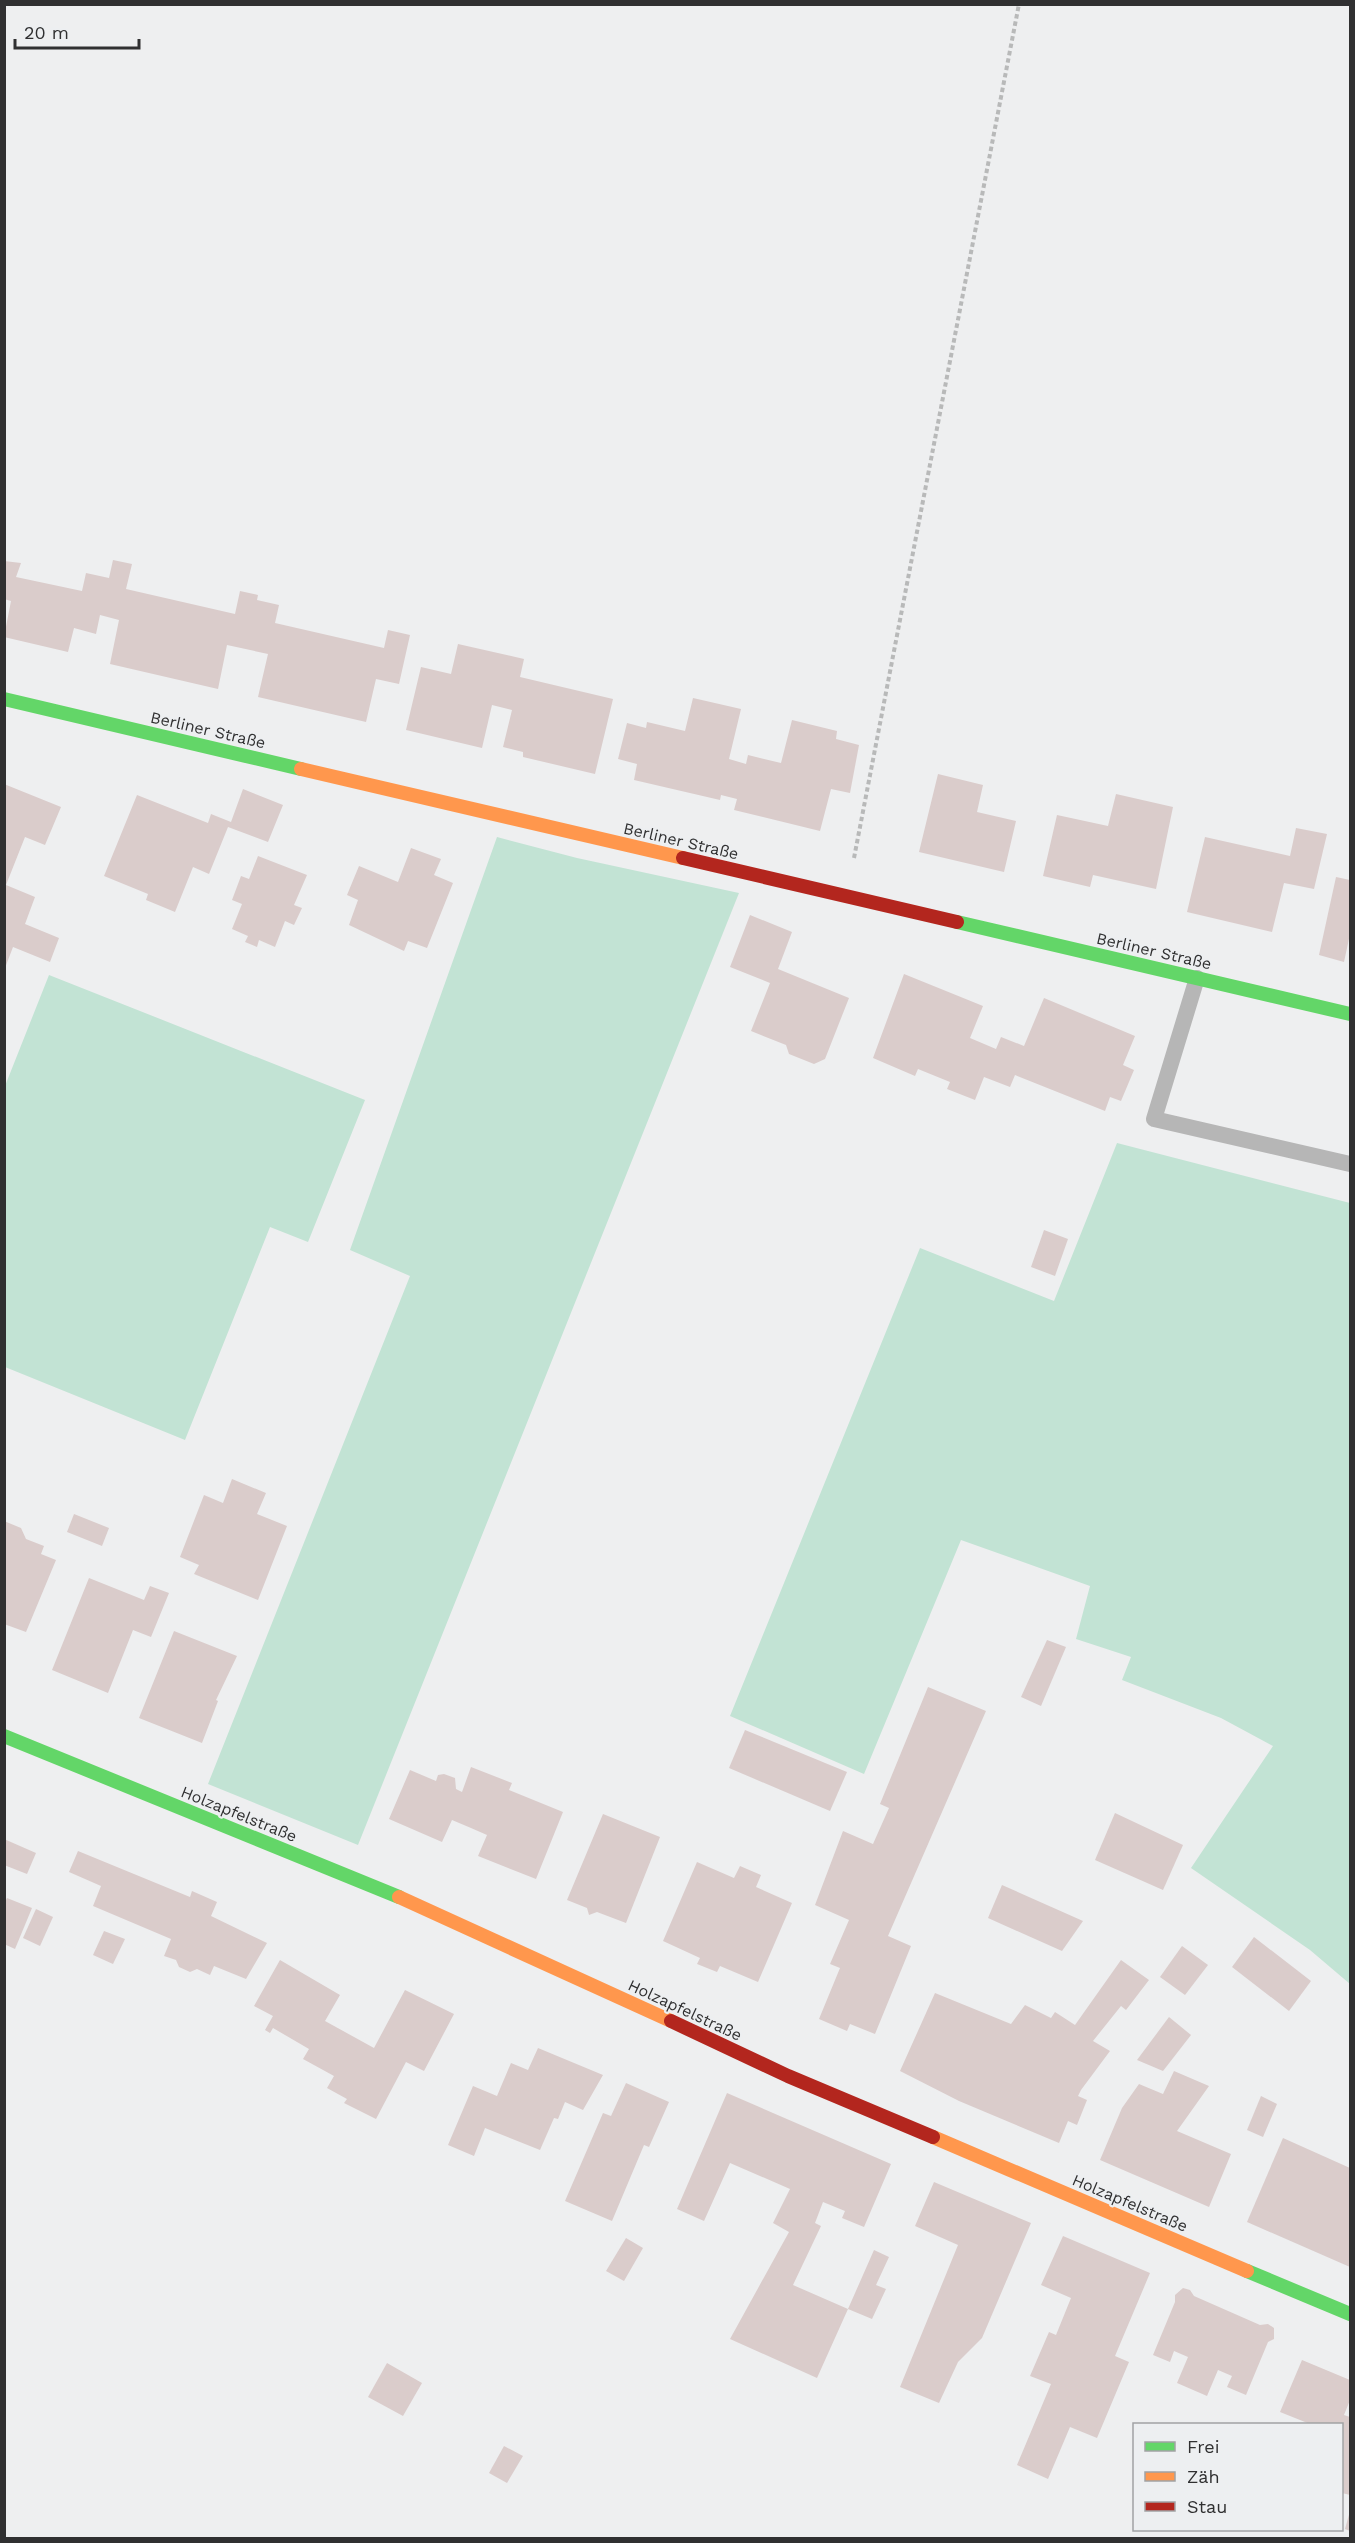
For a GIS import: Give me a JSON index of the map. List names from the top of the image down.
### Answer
{
  "streets": {
    "street": ["Berliner Straße", "Holzapfelstraße"]
  },
  "legend": ["Frei", "Zäh", "Stau"],
  "scale_bar": "20 m"
}
